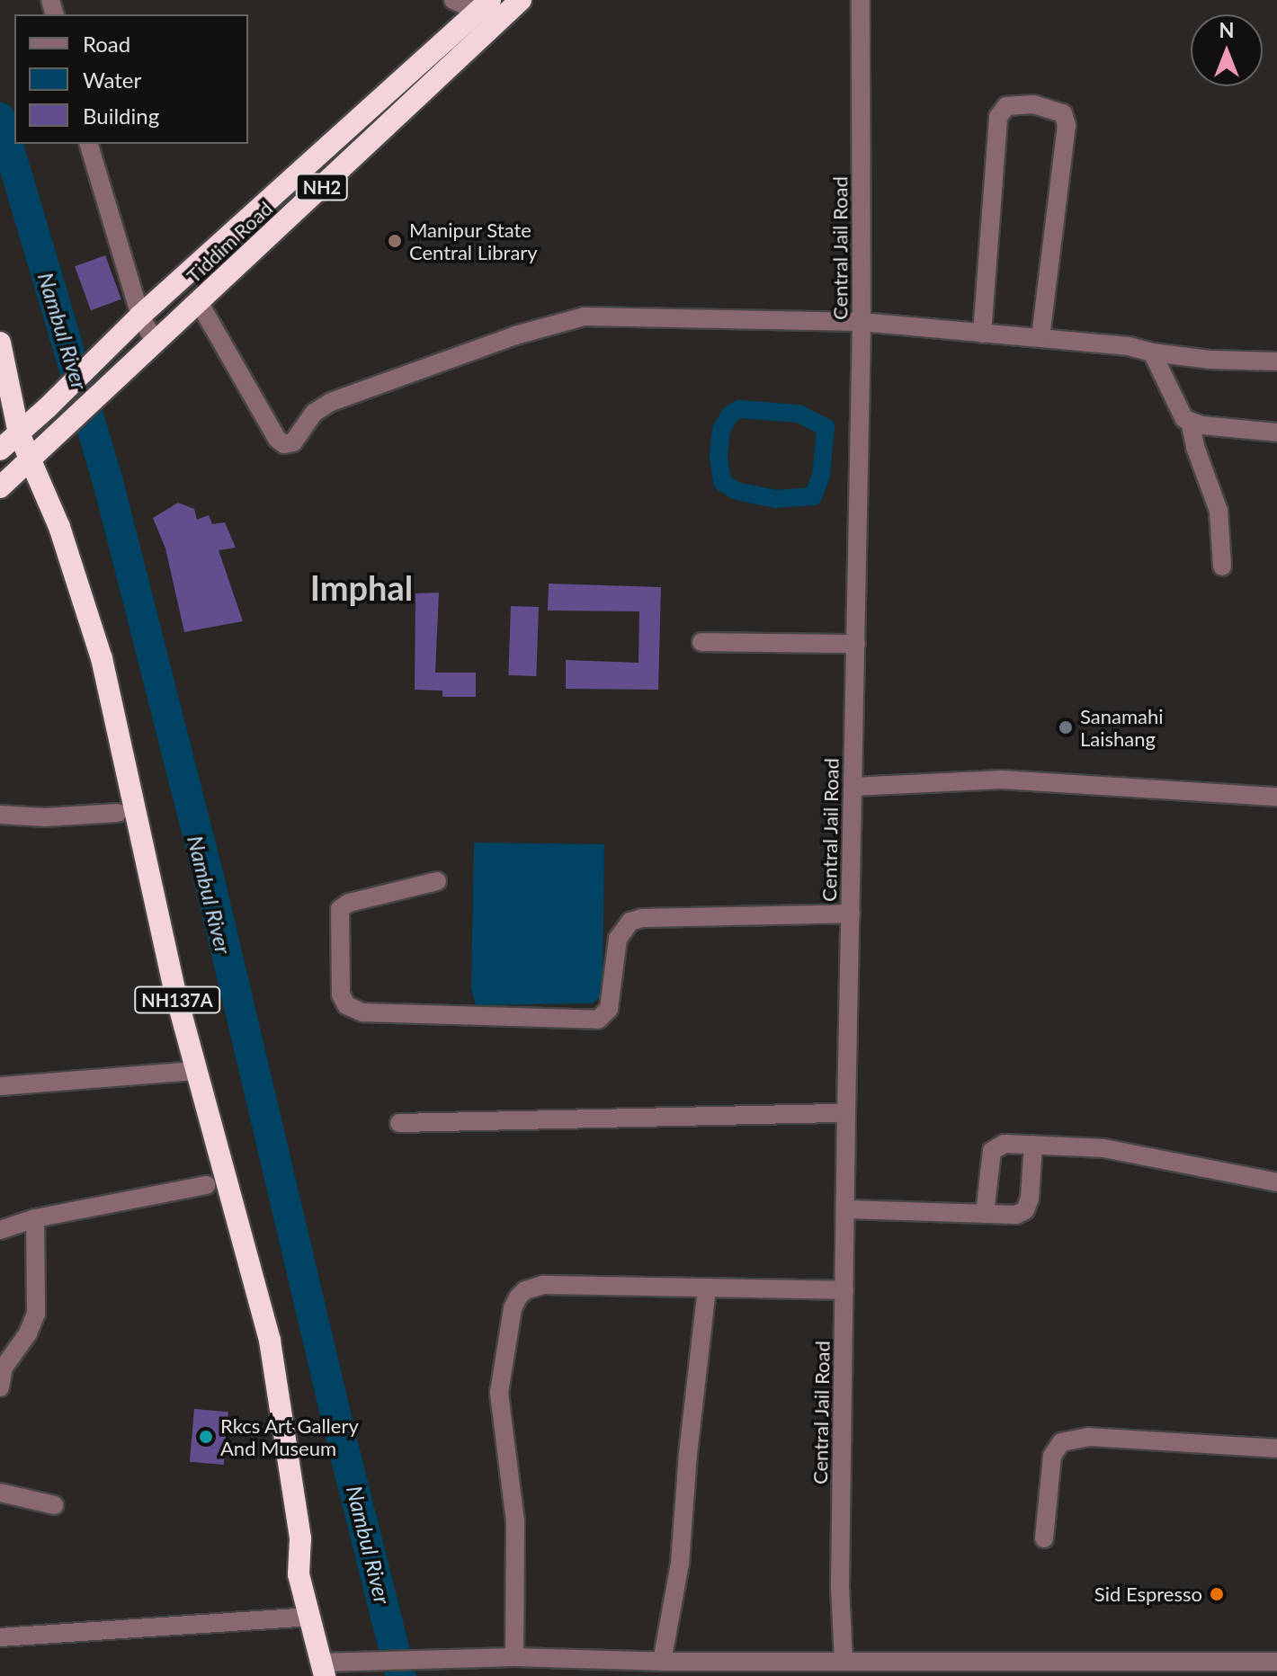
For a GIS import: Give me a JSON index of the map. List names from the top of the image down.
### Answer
{
  "streets": {
    "highway": ["NH2", "Tiddim Road", "NH137A"],
    "street": ["Central Jail Road"]
  },
  "crossings": [
    ["NH2", "Tiddim Road"],
    ["NH2", "NH137A"],
    ["Tiddim Road", "NH137A"]
  ],
  "districts": ["Imphal"],
  "water": ["Nambul River"],
  "places": [
    "Manipur State Central Library",
    "Sanamahi Laishang",
    "Rkcs Art Gallery And Museum",
    "Sid Espresso"
  ],
  "legend": ["Road", "Water", "Building"],
  "north": "top"
}
